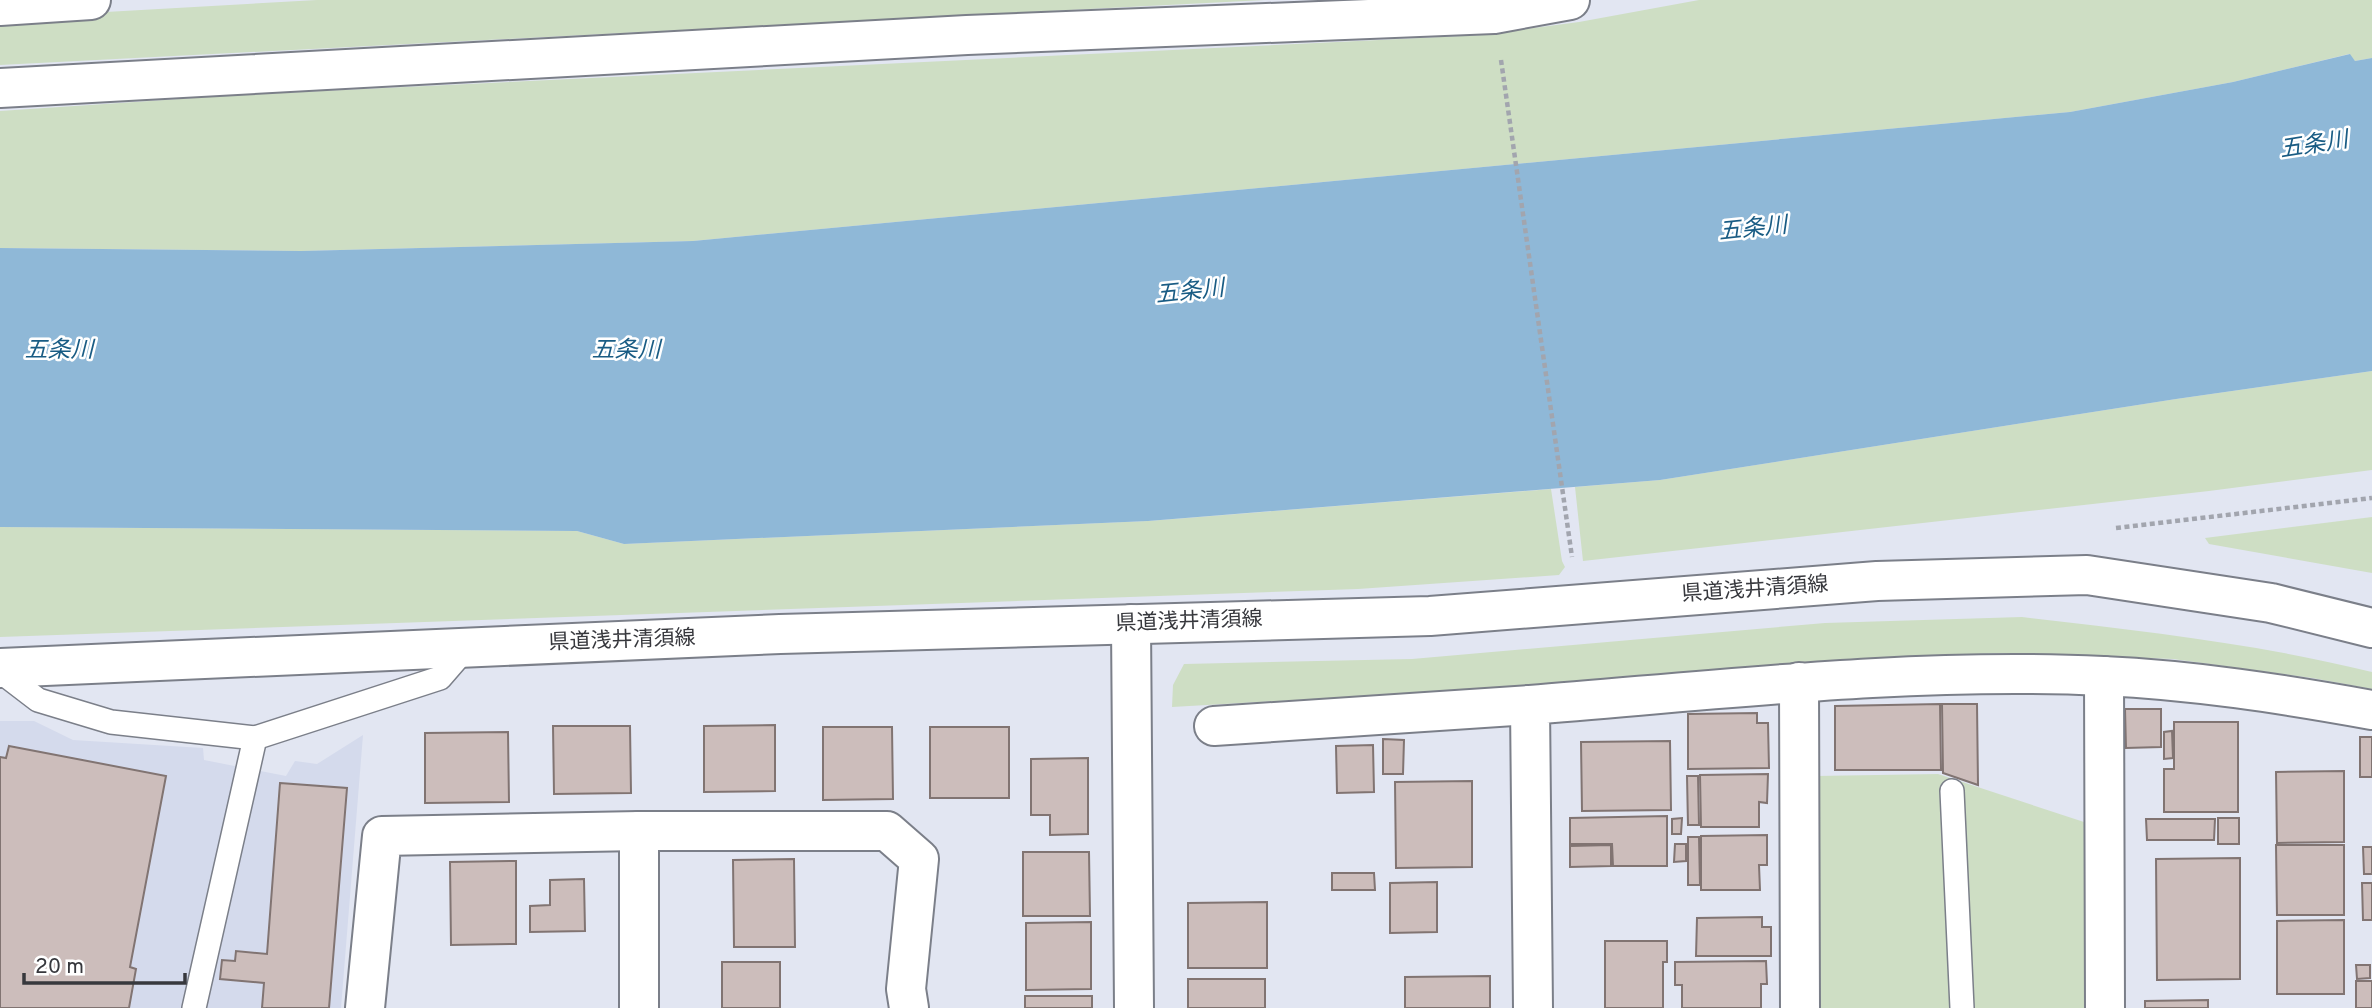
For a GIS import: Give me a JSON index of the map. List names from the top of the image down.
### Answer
{
  "streets": {
    "street": ["県道浅井清須線"]
  },
  "water": ["五条川"],
  "scale_bar": "20 m"
}
